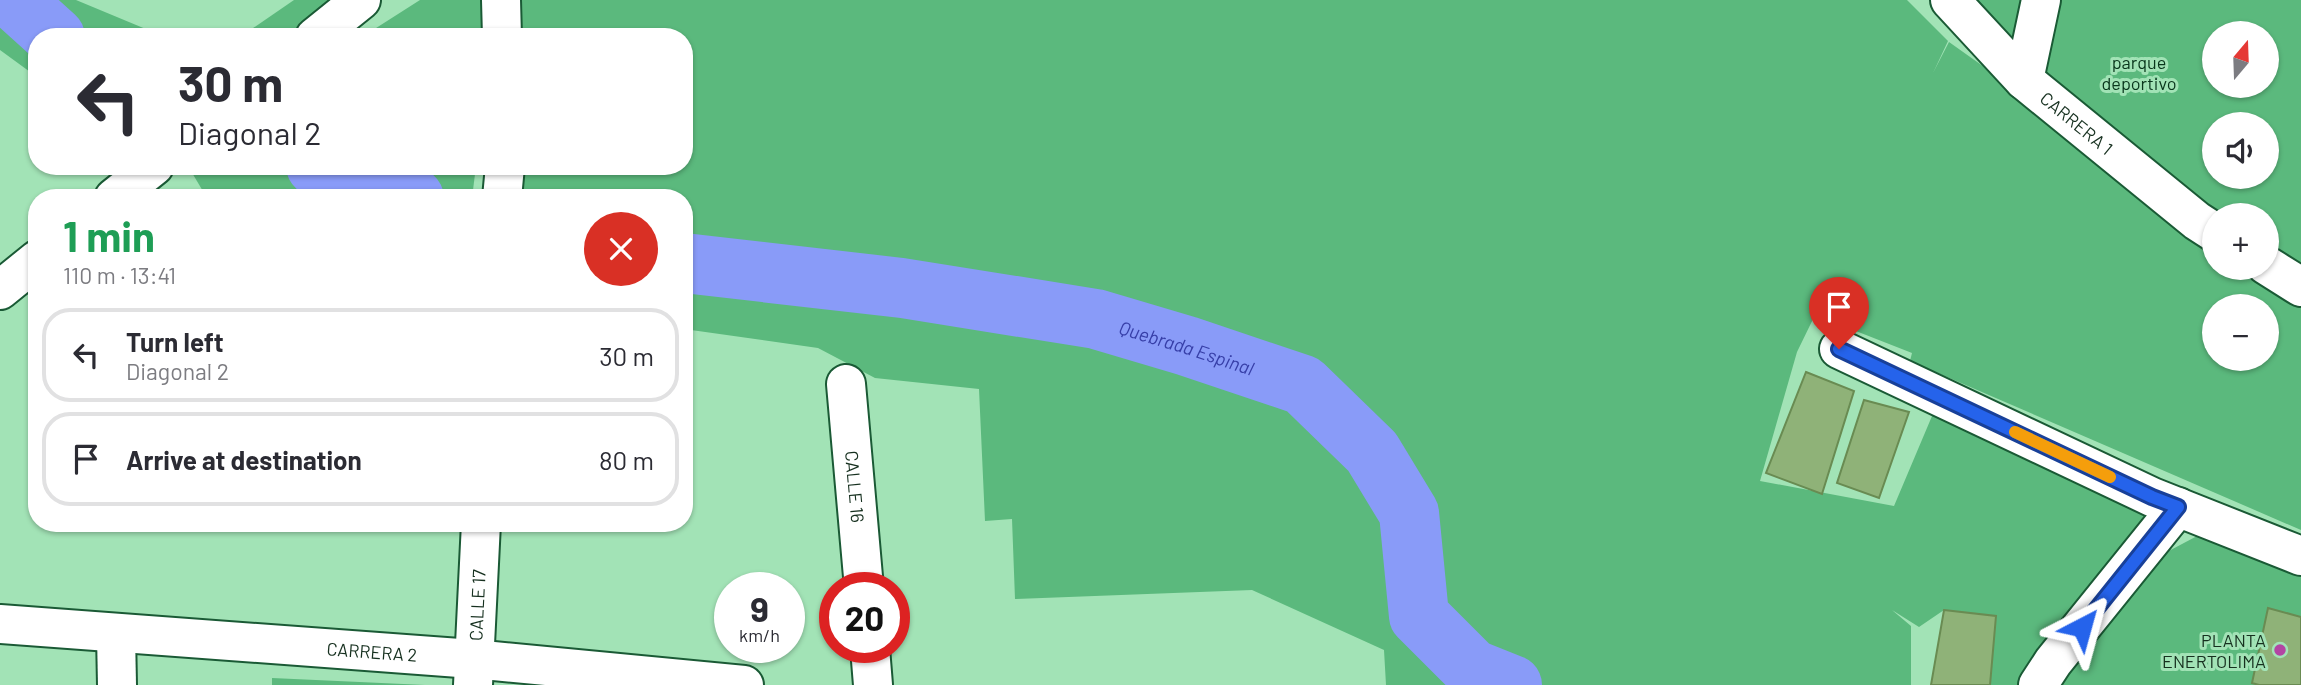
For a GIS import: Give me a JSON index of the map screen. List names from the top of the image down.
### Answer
{
  "streets": {
    "street": [
      "CARRERA 1",
      "CALLE 16",
      "CALLE 17",
      "CARRERA 2"
    ]
  },
  "crossings": [
    ["CALLE 17", "CARRERA 2"]
  ],
  "water": ["Quebrada Espinal"],
  "parks": ["parque deportivo"],
  "places": ["PLANTA ENERTOLIMA"],
  "north": "top",
  "page": {
    "map_buttons": ["+", "−"],
    "turn": ["30 m", "Diagonal 2"],
    "heading": ["1 min", "110 m · 13:41"],
    "list": [
      {
        "name": "Turn left",
        "note": "Diagonal 2",
        "value": "30 m"
      },
      {
        "name": "Arrive at destination",
        "value": "80 m"
      }
    ],
    "speed": "9 km/h",
    "limit": "20"
  }
}
